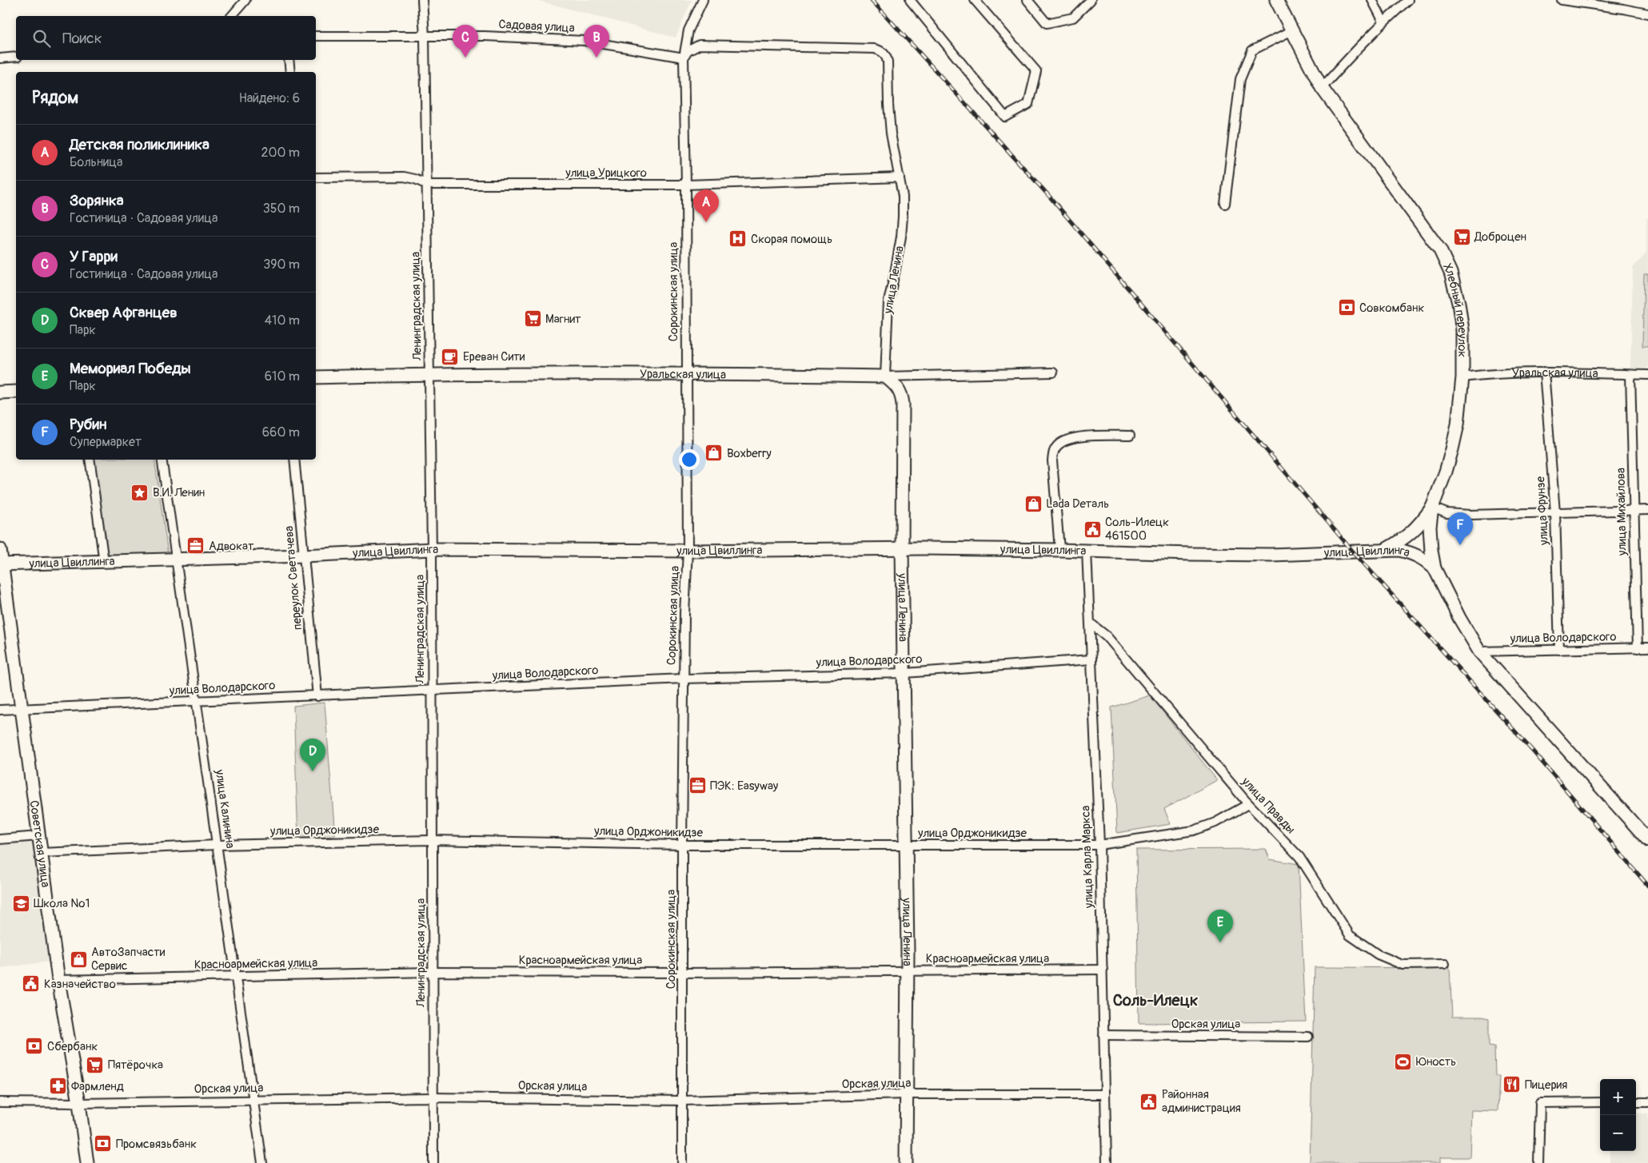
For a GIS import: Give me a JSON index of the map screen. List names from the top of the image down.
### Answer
{
  "streets": {
    "street": [
      "Садовая улица",
      "улица Урицкого",
      "улица Ленина",
      "Сорокинская улица",
      "Ленинградская улица",
      "Хлебный переулок",
      "Уральская улица",
      "улица Фрунзе",
      "улица Михайлова",
      "улица Цвиллинга",
      "переулок Светачева",
      "улица Володарского",
      "улица Правды",
      "улица Калинина",
      "улица Орджоникидзе",
      "Советская улица",
      "улица Карла Маркса",
      "Красноармейская улица",
      "Орская улица"
    ]
  },
  "crossings": [
    ["Садовая улица", "улица Ленина"],
    ["Садовая улица", "Сорокинская улица"],
    ["Садовая улица", "Ленинградская улица"],
    ["улица Урицкого", "улица Ленина"],
    ["улица Урицкого", "Сорокинская улица"],
    ["улица Урицкого", "Ленинградская улица"],
    ["улица Ленина", "Сорокинская улица"],
    ["улица Ленина", "Уральская улица"],
    ["улица Ленина", "улица Цвиллинга"],
    ["улица Ленина", "улица Володарского"],
    ["улица Ленина", "улица Орджоникидзе"],
    ["улица Ленина", "Красноармейская улица"],
    ["улица Ленина", "Орская улица"],
    ["Сорокинская улица", "Уральская улица"],
    ["Сорокинская улица", "улица Цвиллинга"],
    ["Сорокинская улица", "улица Володарского"],
    ["Сорокинская улица", "улица Орджоникидзе"],
    ["Сорокинская улица", "Красноармейская улица"],
    ["Сорокинская улица", "Орская улица"],
    ["Ленинградская улица", "Уральская улица"],
    ["Ленинградская улица", "улица Цвиллинга"],
    ["Ленинградская улица", "улица Володарского"],
    ["Ленинградская улица", "улица Орджоникидзе"],
    ["Ленинградская улица", "Красноармейская улица"],
    ["Ленинградская улица", "Орская улица"],
    ["Хлебный переулок", "Уральская улица"],
    ["Хлебный переулок", "улица Цвиллинга"],
    ["Уральская улица", "улица Фрунзе"],
    ["Уральская улица", "улица Михайлова"],
    ["улица Фрунзе", "улица Володарского"],
    ["улица Михайлова", "улица Володарского"],
    ["улица Цвиллинга", "переулок Светачева"],
    ["улица Цвиллинга", "улица Калинина"],
    ["улица Цвиллинга", "Советская улица"],
    ["улица Цвиллинга", "улица Карла Маркса"],
    ["переулок Светачева", "улица Володарского"],
    ["улица Володарского", "улица Калинина"],
    ["улица Володарского", "Советская улица"],
    ["улица Володарского", "улица Карла Маркса"],
    ["улица Правды", "улица Орджоникидзе"],
    ["улица Правды", "улица Карла Маркса"],
    ["улица Калинина", "улица Орджоникидзе"],
    ["улица Калинина", "Красноармейская улица"],
    ["улица Калинина", "Орская улица"],
    ["улица Орджоникидзе", "Советская улица"],
    ["улица Орджоникидзе", "улица Карла Маркса"],
    ["Советская улица", "Красноармейская улица"],
    ["Советская улица", "Орская улица"],
    ["улица Карла Маркса", "Красноармейская улица"],
    ["улица Карла Маркса", "Орская улица"]
  ],
  "districts": ["Соль-Илецк"],
  "places": {
    "supermarket": ["Доброцен", "Магнит", "Пятёрочка"],
    "hospital": ["Скорая помощь"],
    "bank": ["Совкомбанк", "Сбербанк", "Промсвязьбанк"],
    "cafe": ["Ереван Сити"],
    "shop": ["Boxberry", "Lada Dеталь", "АвтоЗапчасти Сервис"],
    "place": ["В.И. Ленин"],
    "public building": ["Соль-Илецк 461500", "Казначейство", "Районная администрация"],
    "office": ["Адвокат", "ПЭК: Easyway"],
    "school or university": ["Школа №1"],
    "sports": ["Юность"],
    "restaurant": ["Пицерия"],
    "pharmacy": ["Фармленд"]
  },
  "page": {
    "search": "Поиск",
    "pins": [
      "B",
      "C",
      "A",
      "F",
      "D",
      "E"
    ],
    "heading": ["Рядом", "Найдено: 6"],
    "list": [
      {
        "mark": "A",
        "name": "Детская поликлиника",
        "note": "Больница",
        "value": "200 m"
      },
      {
        "mark": "B",
        "name": "Зорянка",
        "note": "Гостиница · Садовая улица",
        "value": "350 m"
      },
      {
        "mark": "C",
        "name": "У Гарри",
        "note": "Гостиница · Садовая улица",
        "value": "390 m"
      },
      {
        "mark": "D",
        "name": "Сквер Афганцев",
        "note": "Парк",
        "value": "410 m"
      },
      {
        "mark": "E",
        "name": "Мемориал Победы",
        "note": "Парк",
        "value": "610 m"
      },
      {
        "mark": "F",
        "name": "Рубин",
        "note": "Супермаркет",
        "value": "660 m"
      }
    ],
    "map_buttons": ["+", "−"]
  }
}
